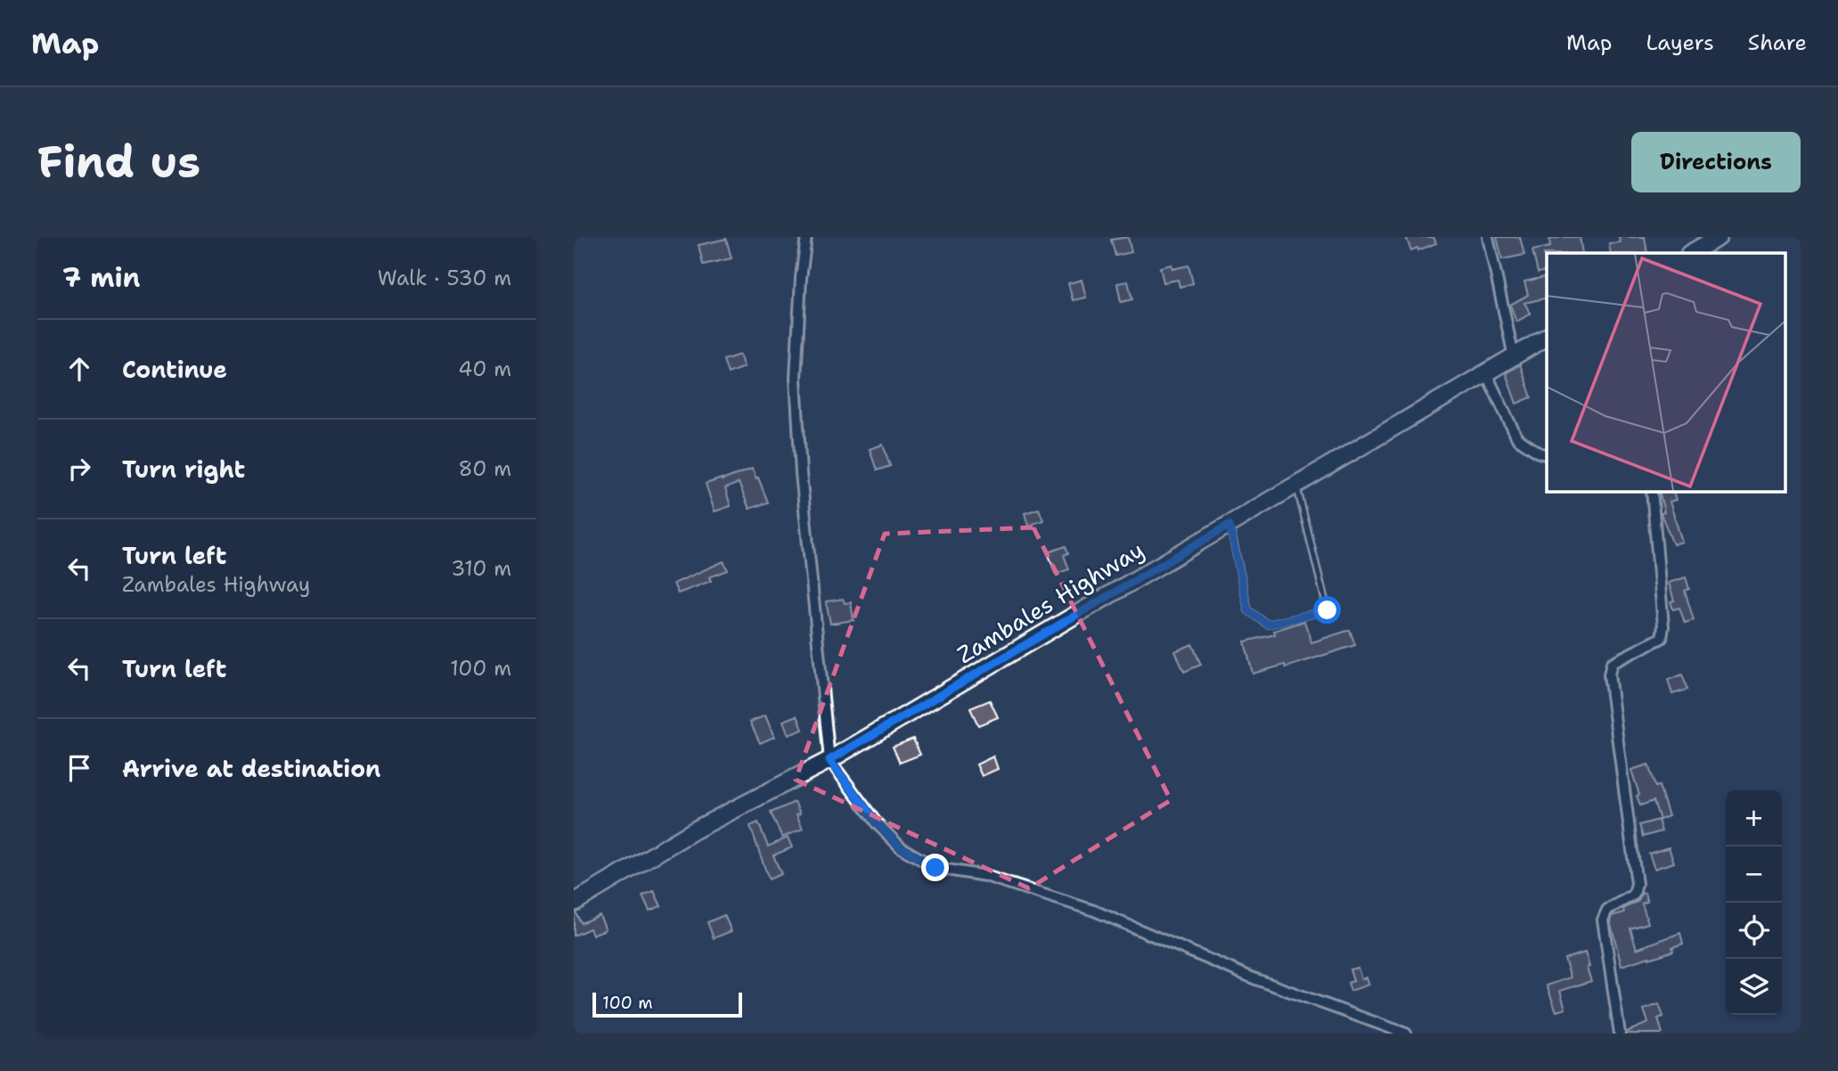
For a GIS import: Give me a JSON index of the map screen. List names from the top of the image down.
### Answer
{
  "streets": {
    "main road": ["Zambales Highway"]
  },
  "scale_bar": "100 m",
  "page": {
    "header": "Map",
    "nav": ["Map", "Layers", "Share"],
    "buttons": "Directions",
    "title": "Find us",
    "heading": ["7 min", "Walk · 530 m"],
    "list": [
      ["Continue", "40 m"],
      ["Turn right", "80 m"],
      ["Turn left", "Zambales Highway", "310 m"],
      ["Turn left", "100 m"],
      "Arrive at destination"
    ],
    "map_buttons": ["+", "−"],
    "scale": "100 m"
  }
}
